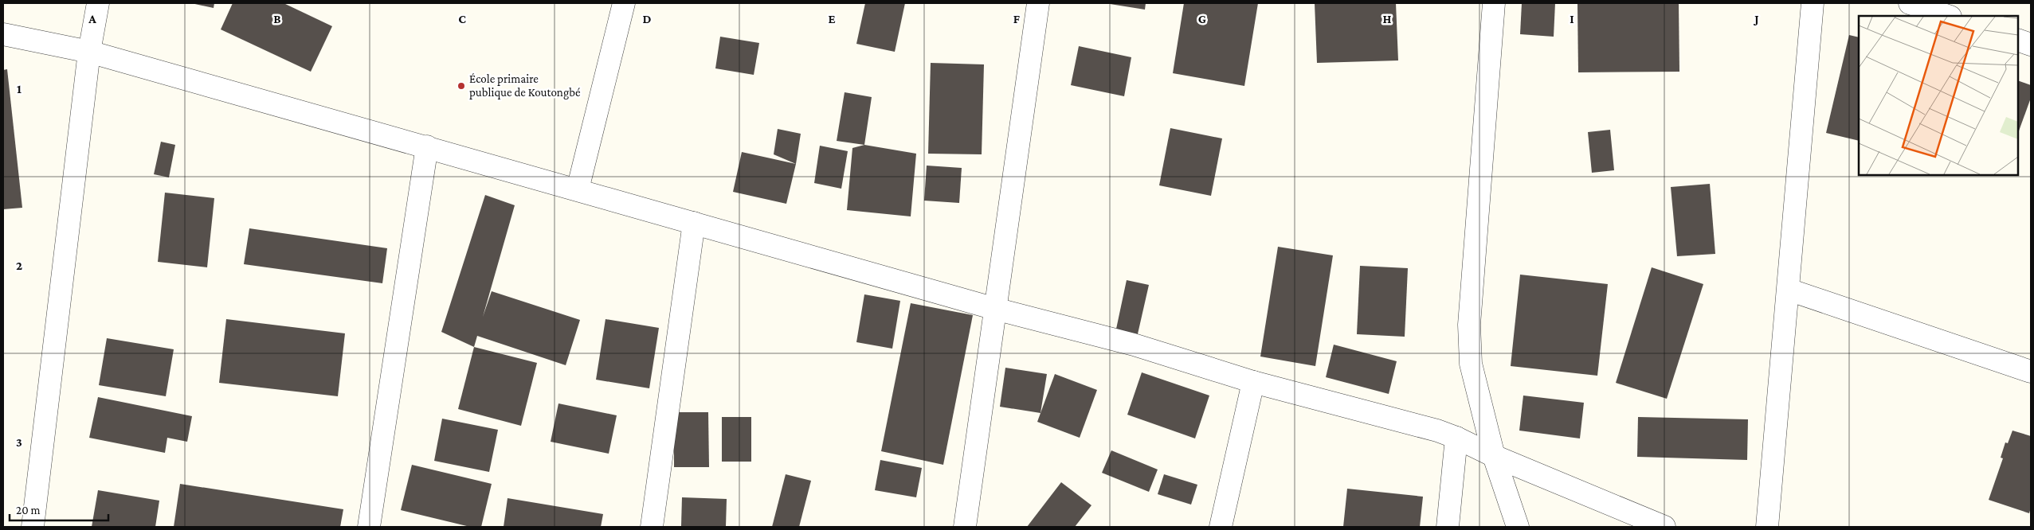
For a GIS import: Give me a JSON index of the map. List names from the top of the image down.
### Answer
{
  "places": ["École primaire publique de Koutongbé"],
  "scale_bar": "20 m",
  "grid": {
    "columns": [
      "A",
      "B",
      "C",
      "D",
      "E",
      "F",
      "G",
      "H",
      "I",
      "J"
    ],
    "rows": ["1", "2", "3"]
  }
}
